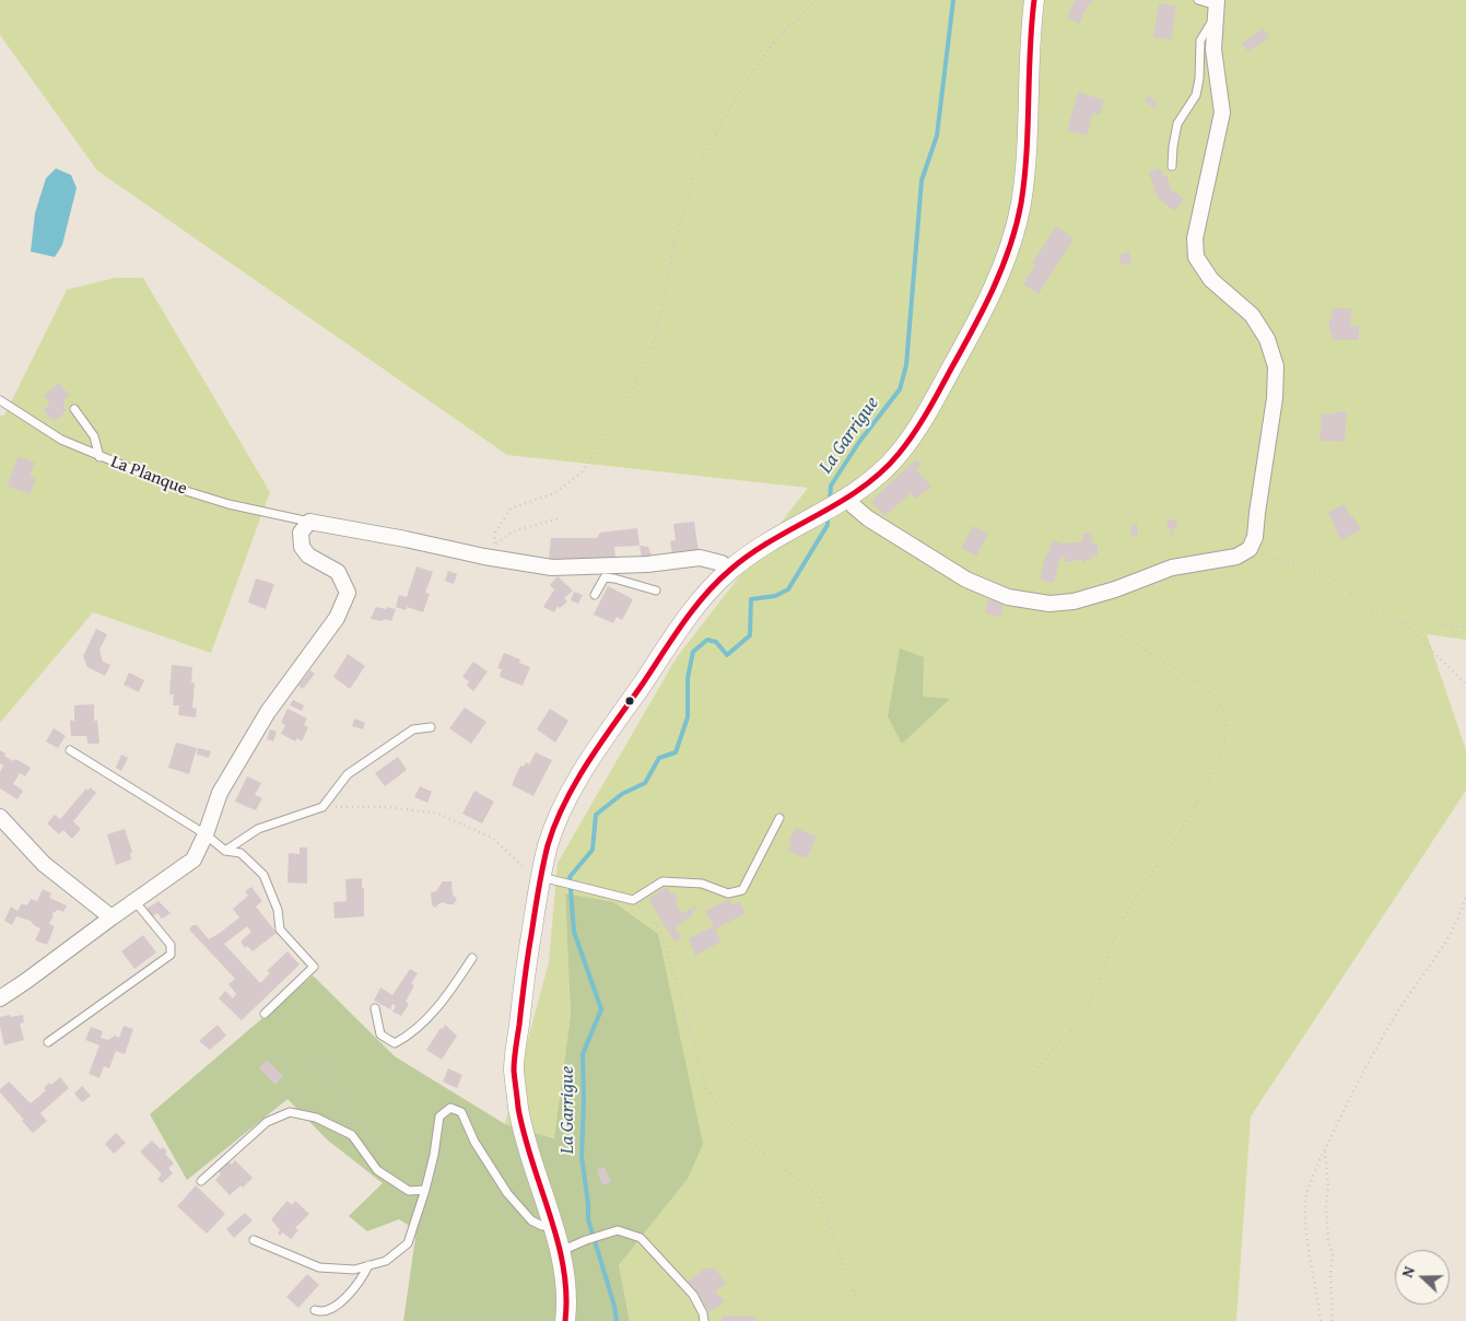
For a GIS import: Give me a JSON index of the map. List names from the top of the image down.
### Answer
{
  "streets": {
    "lane": ["La Planque"]
  },
  "water": ["La Garrigue"],
  "north": "left"
}
